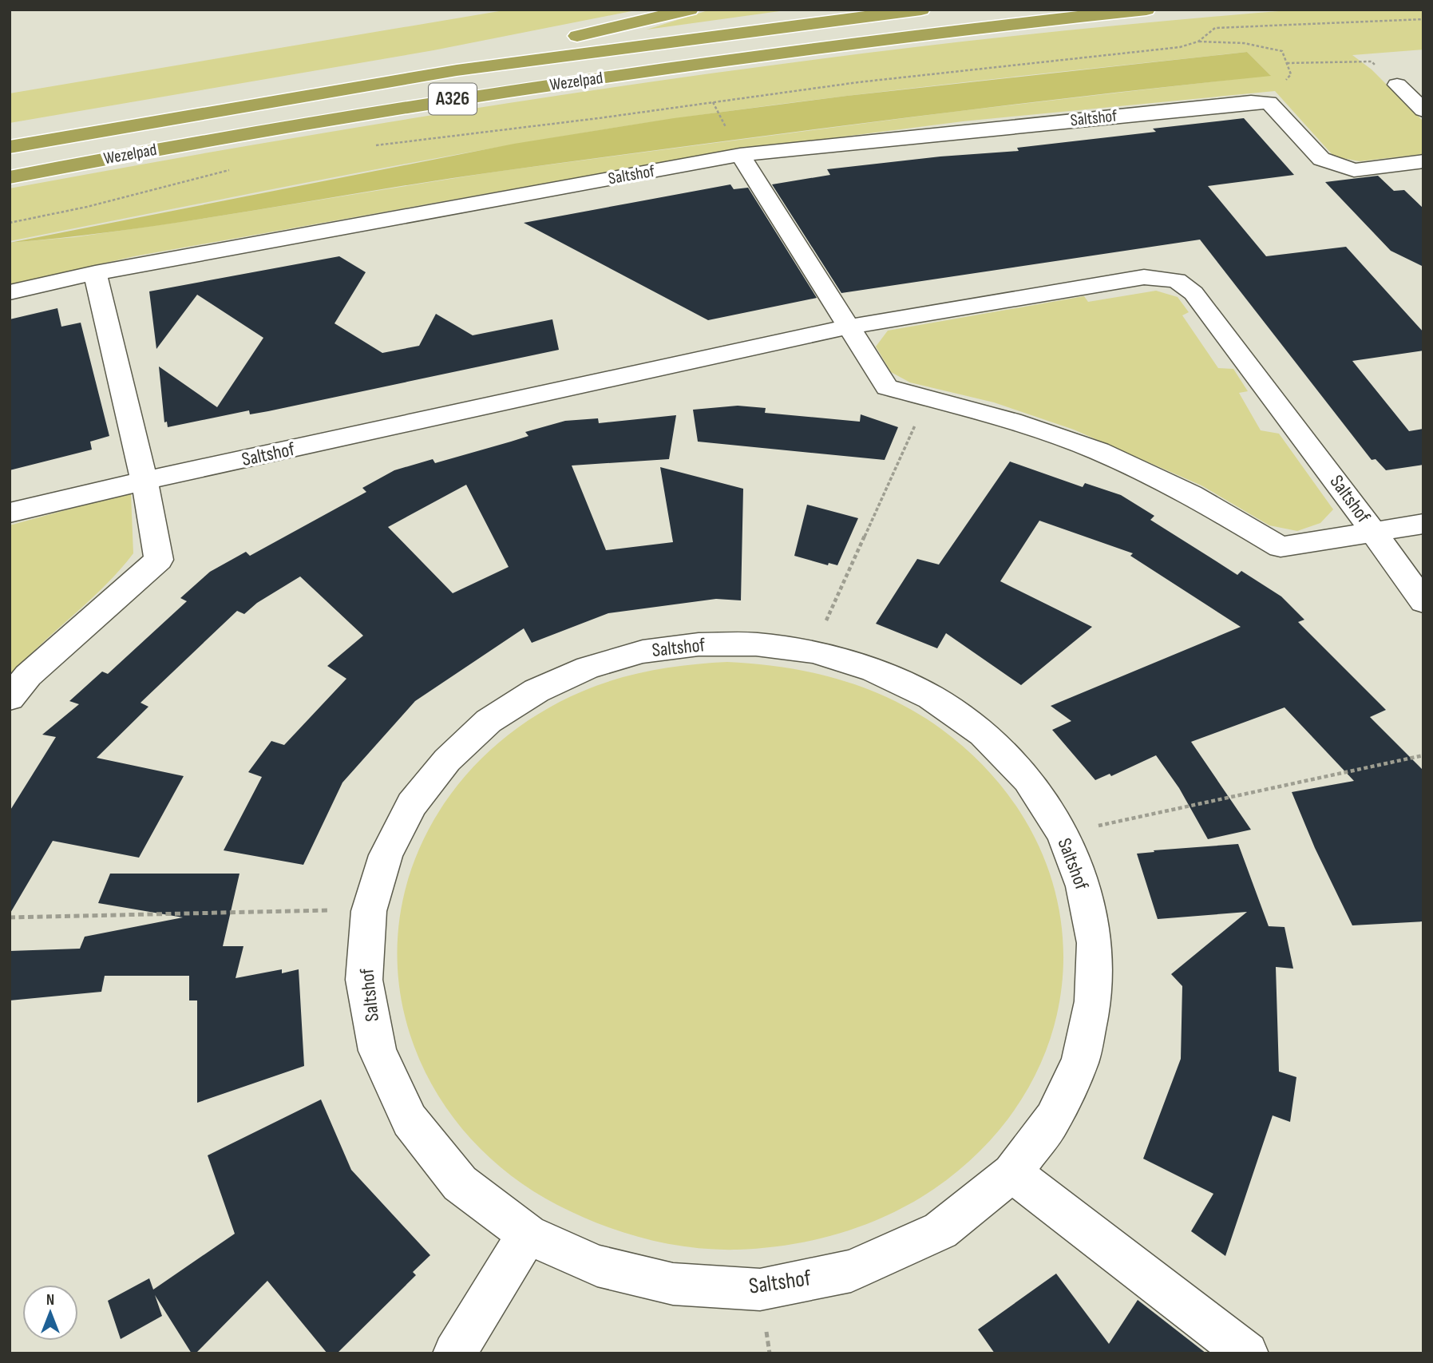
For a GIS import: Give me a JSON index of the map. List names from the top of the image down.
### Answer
{
  "streets": {
    "highway": ["Wezelpad", "A326"],
    "street": ["Saltshof"]
  },
  "crossings": [
    ["Wezelpad", "A326"]
  ],
  "north": "top"
}
